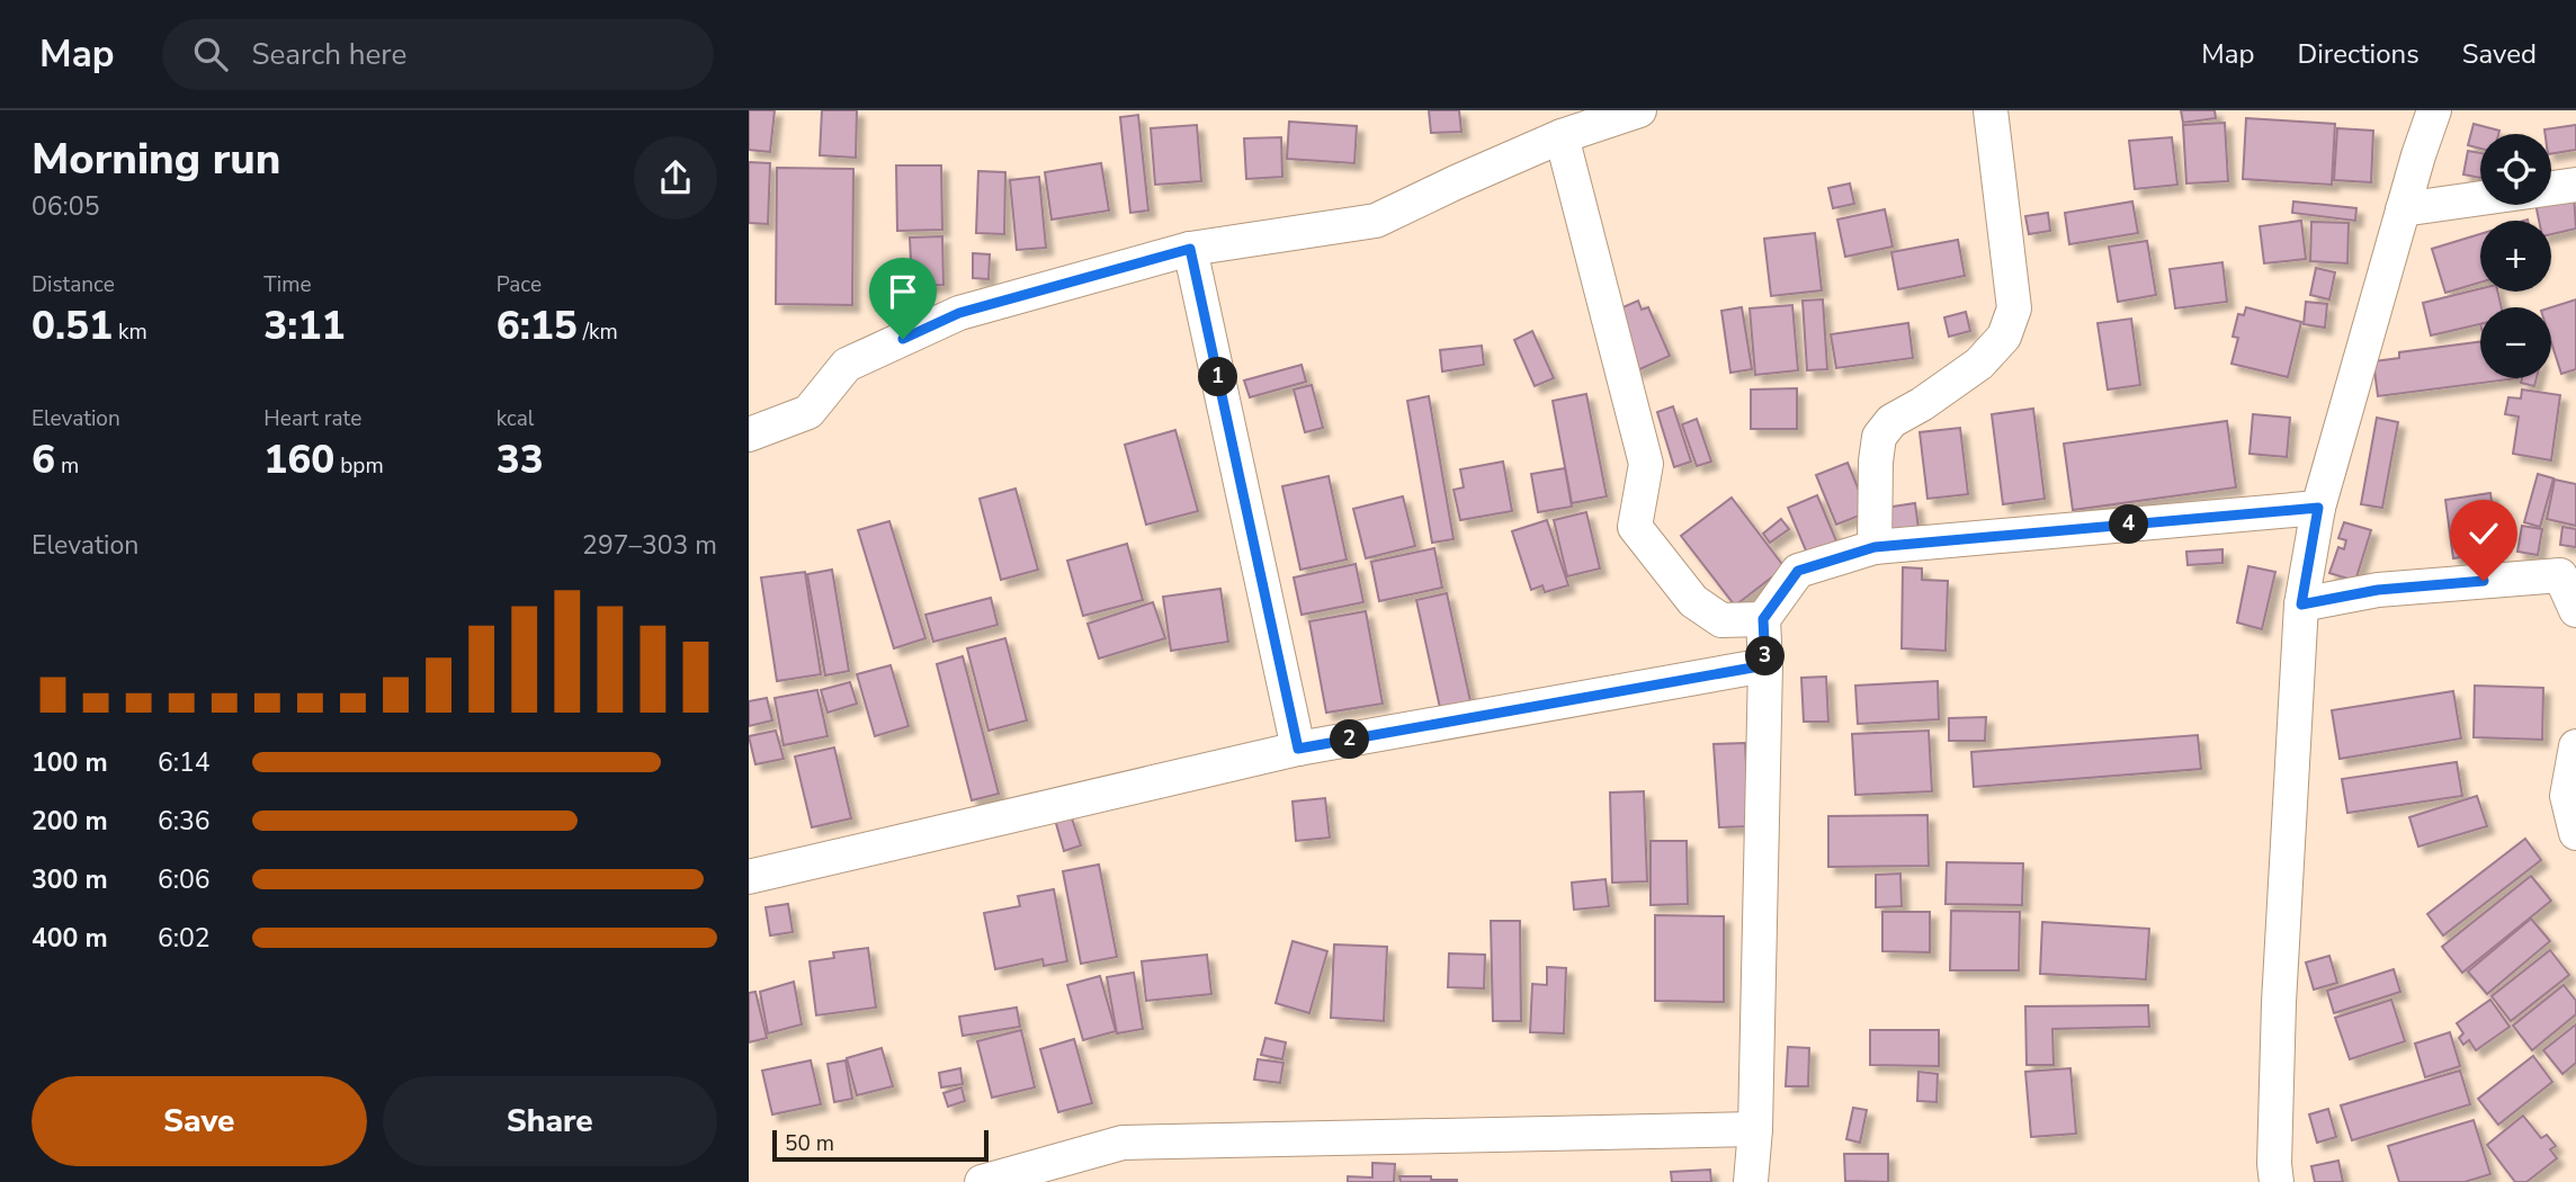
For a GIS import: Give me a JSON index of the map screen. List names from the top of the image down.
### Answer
{
  "scale_bar": "50 m",
  "page": {
    "header": "Map",
    "search": "Search here",
    "nav": ["Map", "Directions", "Saved"],
    "heading": ["Morning run", "06:05"],
    "map_buttons": ["+", "−"],
    "stats": [
      ["Distance", "0.51 km"],
      ["Time", "3:11"],
      ["Pace", "6:15 /km"],
      ["Elevation", "6 m"],
      ["Heart rate", "160 bpm"],
      ["kcal", "33"]
    ],
    "pins": [
      "1",
      "4",
      "3",
      "2"
    ],
    "chart": ["Elevation", "297–303 m"],
    "list": [
      {
        "name": "100 m",
        "note": "6:14"
      },
      {
        "name": "200 m",
        "note": "6:36"
      },
      {
        "name": "300 m",
        "note": "6:06"
      },
      {
        "name": "400 m",
        "note": "6:02"
      }
    ],
    "buttons": ["Save", "Share"],
    "scale": "50 m"
  }
}
